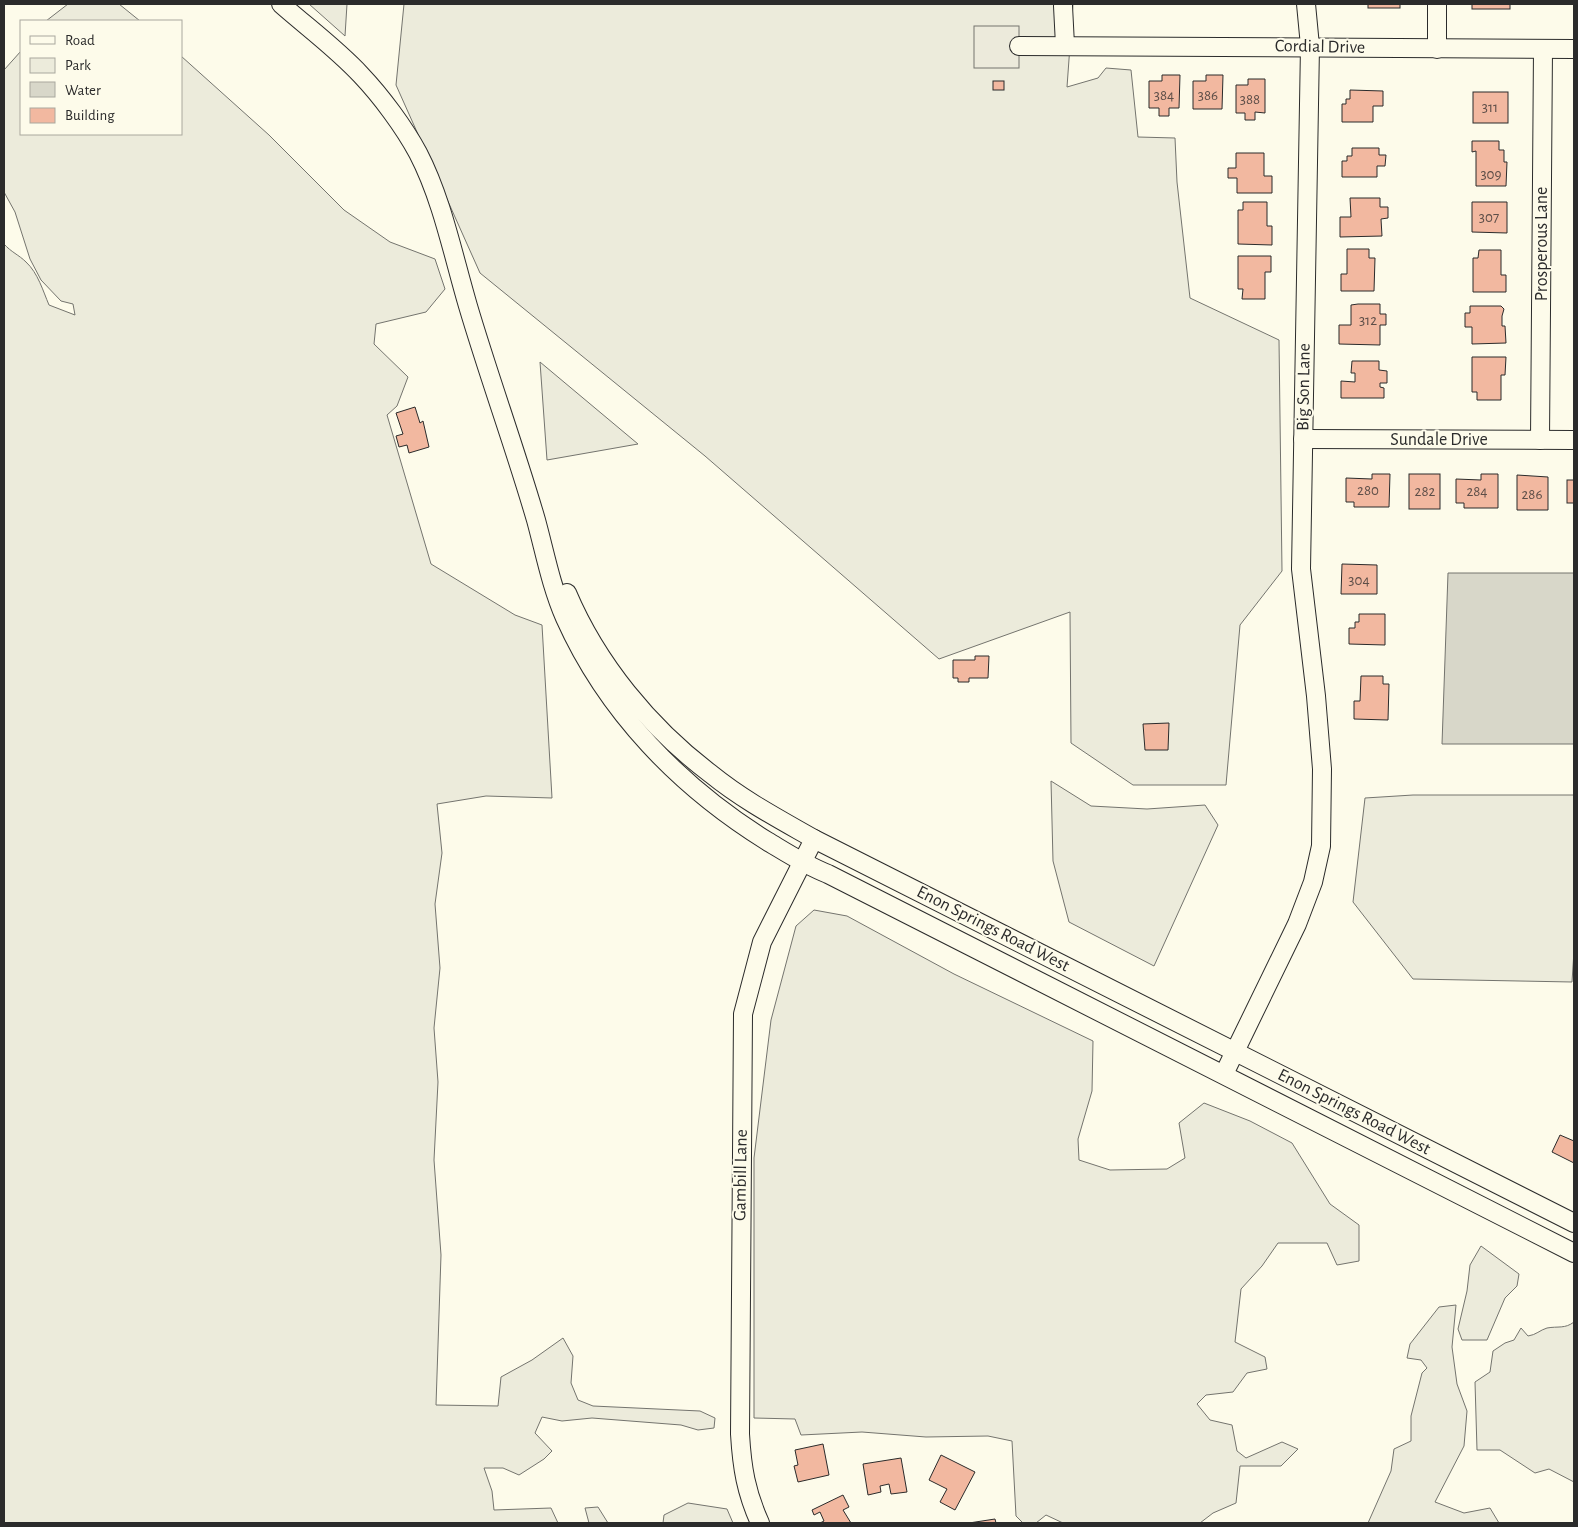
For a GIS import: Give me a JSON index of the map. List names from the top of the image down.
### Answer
{
  "streets": {
    "street": [
      "Cordial Drive",
      "Prosperous Lane",
      "Big Son Lane",
      "Sundale Drive",
      "Enon Springs Road West",
      "Gambill Lane"
    ]
  },
  "crossings": [
    ["Cordial Drive", "Prosperous Lane"],
    ["Cordial Drive", "Big Son Lane"],
    ["Prosperous Lane", "Sundale Drive"],
    ["Big Son Lane", "Sundale Drive"],
    ["Big Son Lane", "Enon Springs Road West"],
    ["Enon Springs Road West", "Gambill Lane"]
  ],
  "house_numbers": [
    "384",
    "386",
    "388",
    "311",
    "309",
    "307",
    "312",
    "280",
    "282",
    "284",
    "286",
    "304"
  ],
  "legend": [
    "Road",
    "Park",
    "Water",
    "Building"
  ]
}
